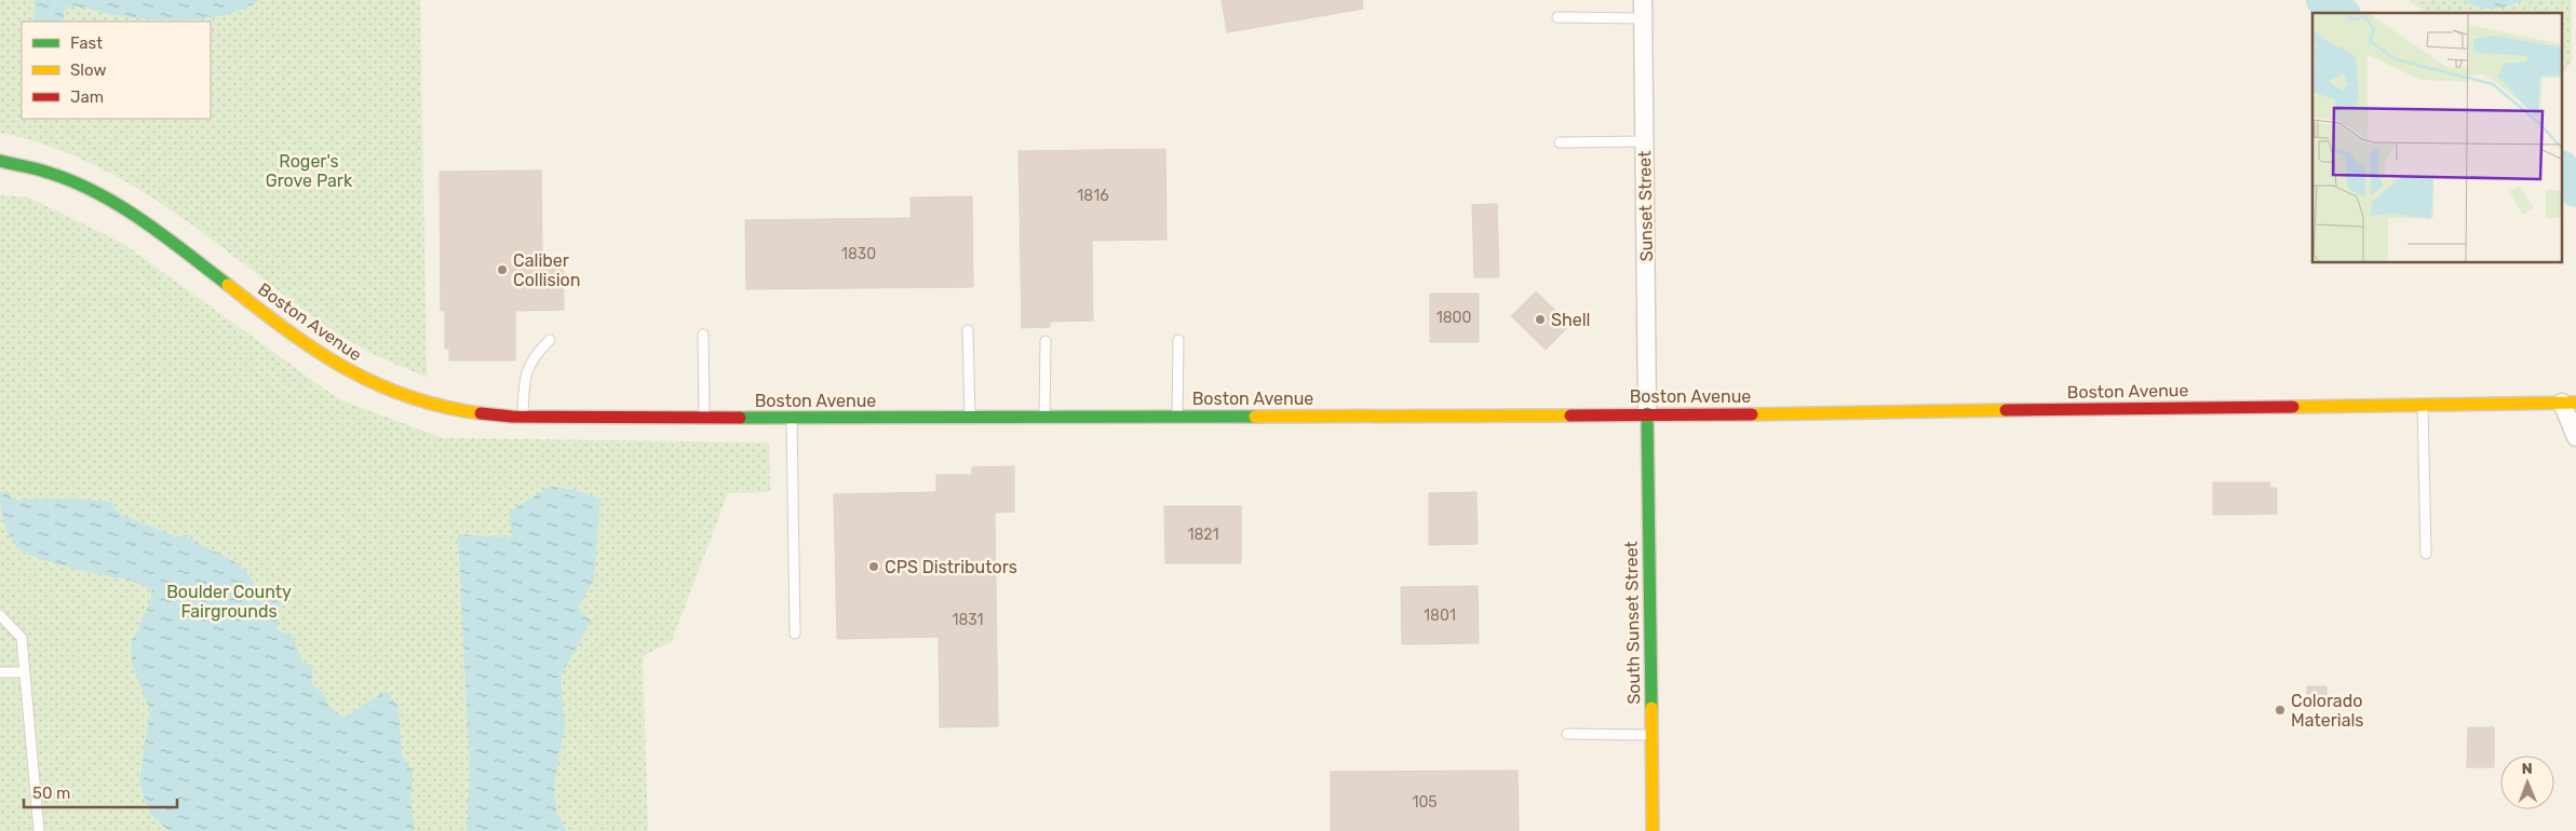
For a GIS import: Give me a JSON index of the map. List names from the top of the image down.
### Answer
{
  "streets": {
    "street": ["Sunset Street", "Boston Avenue", "South Sunset Street"]
  },
  "crossings": [
    ["Sunset Street", "Boston Avenue"],
    ["Sunset Street", "South Sunset Street"],
    ["Boston Avenue", "South Sunset Street"]
  ],
  "parks": ["Roger's Grove Park", "Boulder County Fairgrounds"],
  "places": [
    "Caliber Collision",
    "Shell",
    "CPS Distributors",
    "Colorado Materials"
  ],
  "house_numbers": [
    "1816",
    "1830",
    "1800",
    "1821",
    "1801",
    "1831",
    "105"
  ],
  "legend": ["Fast", "Slow", "Jam"],
  "scale_bar": "50 m",
  "north": "top"
}
